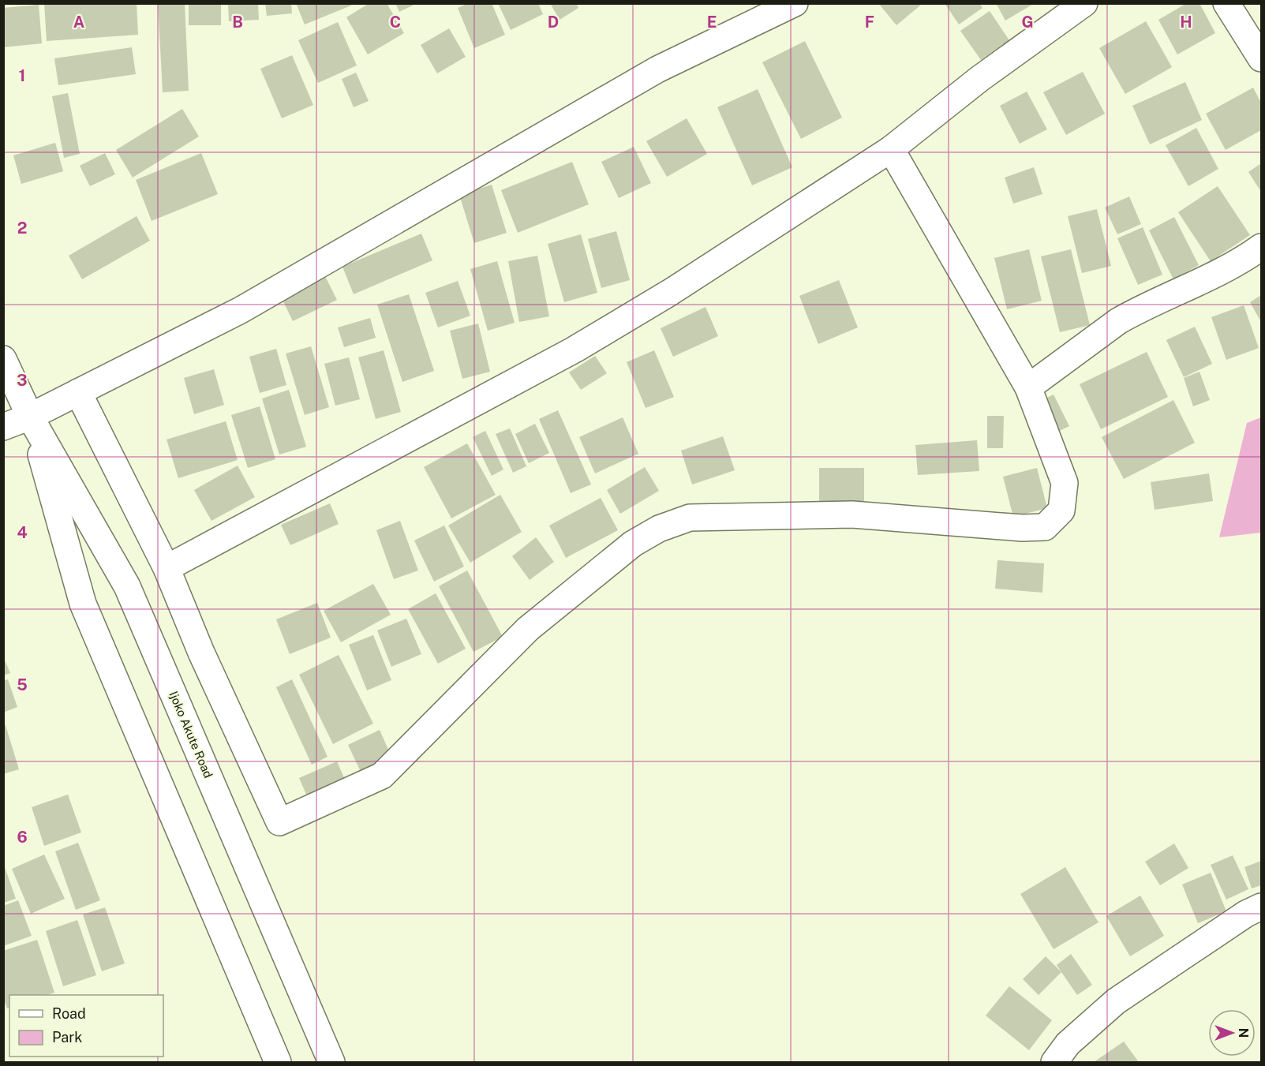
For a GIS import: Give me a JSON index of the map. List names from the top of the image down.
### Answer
{
  "streets": {
    "street": ["Ijoko Akute Road"]
  },
  "legend": ["Road", "Park"],
  "north": "right",
  "grid": {
    "columns": [
      "A",
      "B",
      "C",
      "D",
      "E",
      "F",
      "G",
      "H"
    ],
    "rows": [
      "1",
      "2",
      "3",
      "4",
      "5",
      "6"
    ]
  }
}
